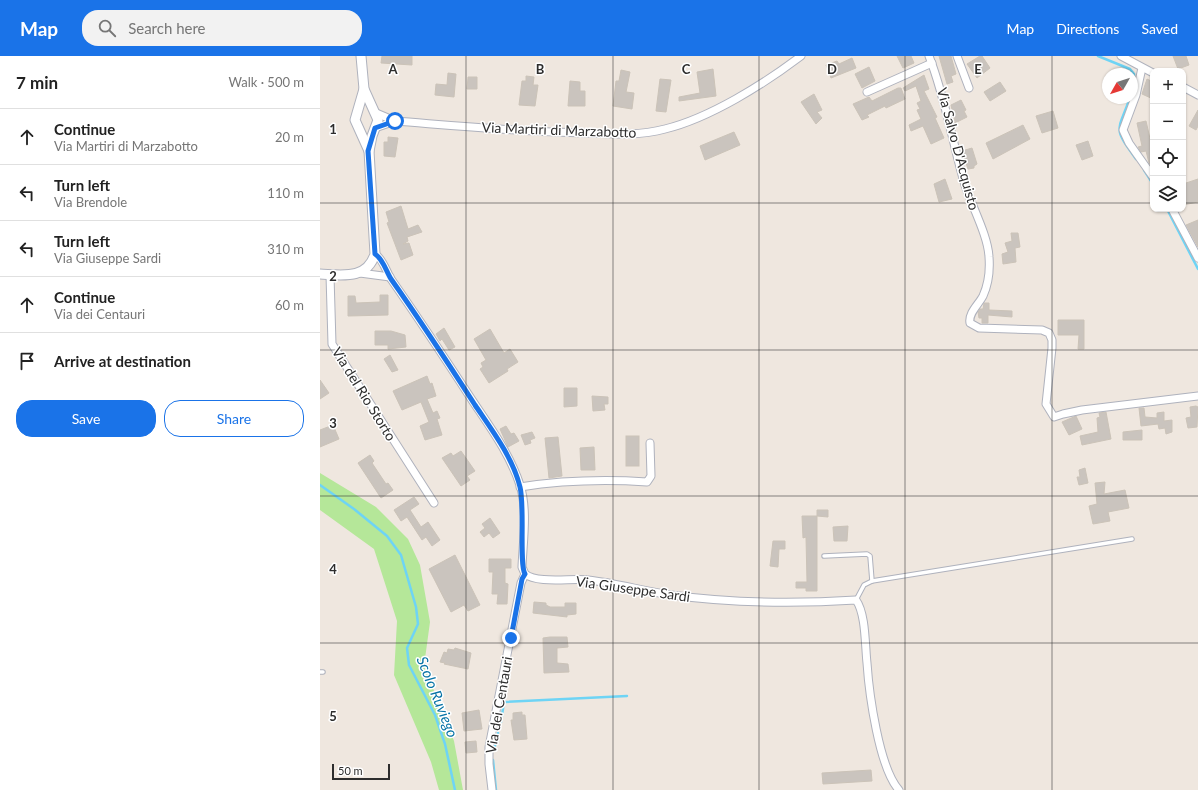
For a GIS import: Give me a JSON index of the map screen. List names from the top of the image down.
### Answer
{
  "streets": {
    "street": [
      "Via Martiri di Marzabotto",
      "Via Salvo D'Acquisto",
      "Via del Rio Storto",
      "Via Giuseppe Sardi",
      "Via dei Centauri"
    ]
  },
  "crossings": [
    ["Via Giuseppe Sardi", "Via dei Centauri"]
  ],
  "water": ["Scolo Ruviego"],
  "scale_bar": "50 m",
  "north": "bottom left",
  "page": {
    "header": "Map",
    "search": "Search here",
    "nav": ["Map", "Directions", "Saved"],
    "heading": ["7 min", "Walk · 500 m"],
    "map_buttons": ["+", "−"],
    "list": [
      ["Continue", "Via Martiri di Marzabotto", "20 m"],
      ["Turn left", "Via Brendole", "110 m"],
      ["Turn left", "Via Giuseppe Sardi", "310 m"],
      ["Continue", "Via dei Centauri", "60 m"],
      "Arrive at destination"
    ],
    "buttons": ["Save", "Share"],
    "scale": "50 m"
  },
  "grid": {
    "columns": [
      "A",
      "B",
      "C",
      "D",
      "E"
    ],
    "rows": [
      "1",
      "2",
      "3",
      "4",
      "5"
    ]
  }
}
